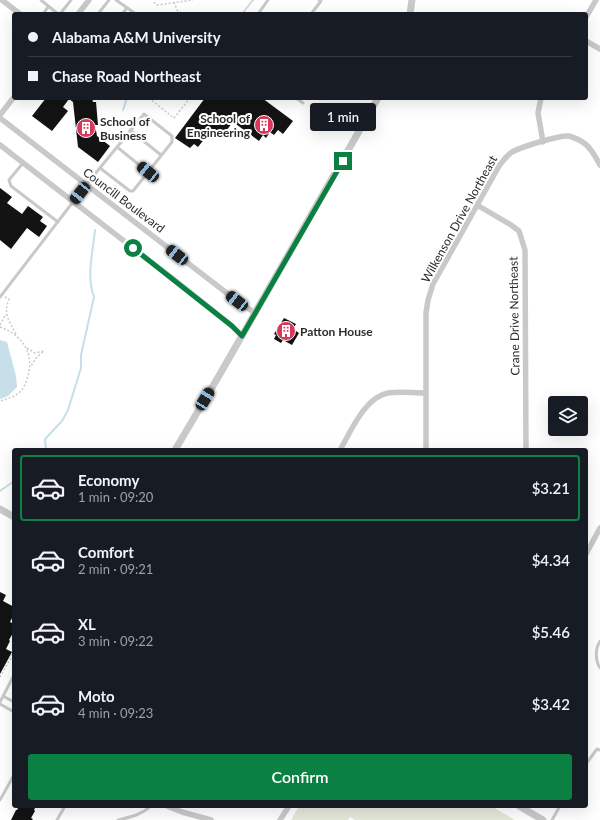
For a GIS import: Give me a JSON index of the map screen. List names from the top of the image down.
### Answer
{
  "streets": {
    "street": ["Councill Boulevard", "Wilkenson Drive Northeast", "Crane Drive Northeast"]
  },
  "crossings": [
    ["Wilkenson Drive Northeast", "Crane Drive Northeast"]
  ],
  "places": {
    "building": ["School of Engineering", "School of Business", "Patton House"]
  },
  "page": {
    "banner": ["Alabama A&M University", "Chase Road Northeast"],
    "bubble": "1 min",
    "list": [
      {
        "name": "Economy",
        "note": "1 min · 09:20",
        "value": "$3.21"
      },
      {
        "name": "Comfort",
        "note": "2 min · 09:21",
        "value": "$4.34"
      },
      {
        "name": "XL",
        "note": "3 min · 09:22",
        "value": "$5.46"
      },
      {
        "name": "Moto",
        "note": "4 min · 09:23",
        "value": "$3.42"
      }
    ],
    "buttons": "Confirm"
  }
}
